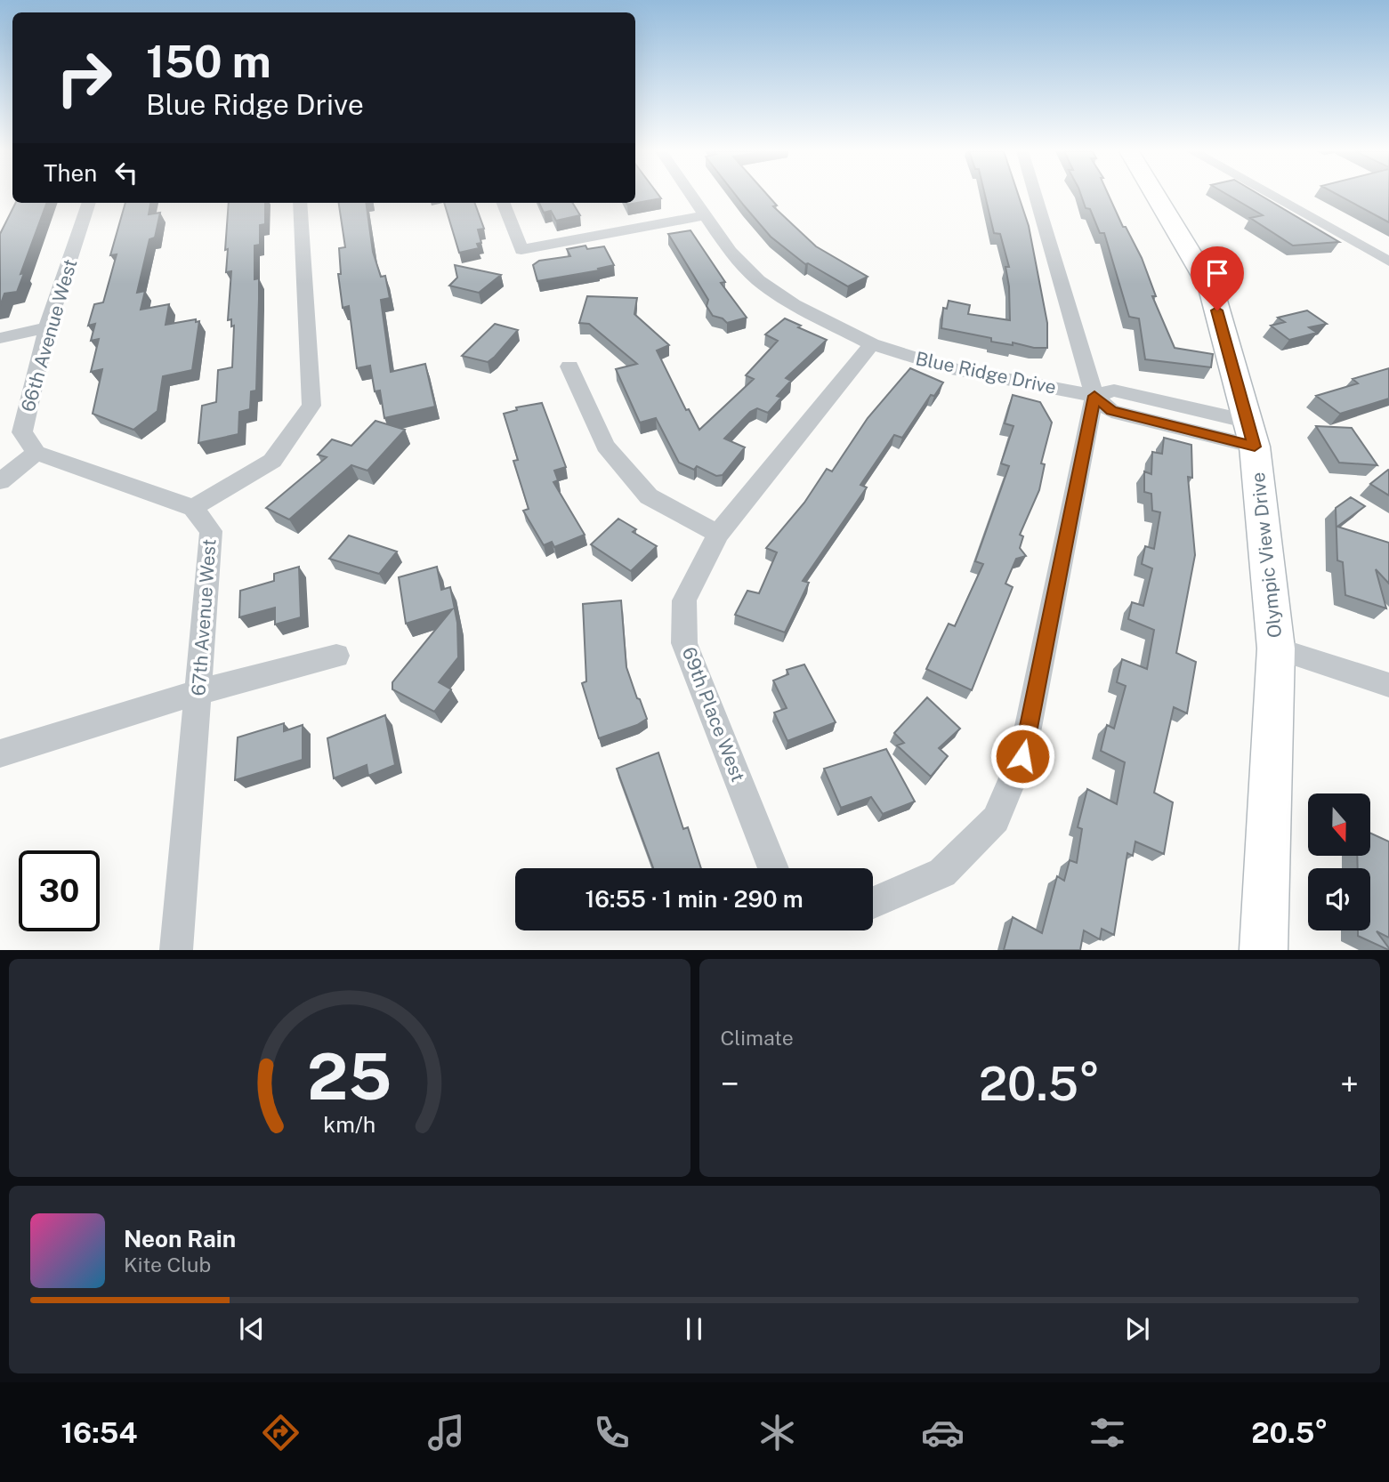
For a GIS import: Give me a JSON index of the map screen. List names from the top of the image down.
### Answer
{
  "streets": {
    "main road": ["Olympic View Drive"],
    "street": [
      "66th Avenue West",
      "Blue Ridge Drive",
      "67th Avenue West",
      "69th Place West"
    ]
  },
  "crossings": [
    ["Blue Ridge Drive", "Olympic View Drive"],
    ["Blue Ridge Drive", "69th Place West"]
  ],
  "north": "bottom",
  "page": {
    "turn": ["150 m", "Blue Ridge Drive"],
    "then": "Then",
    "limit": "30",
    "trip": "16:55 · 1 min · 290 m",
    "tile": "Climate",
    "heat": ["−", "20.5°", "+"],
    "song": ["Neon Rain", "Kite Club"],
    "tabs": ["16:54", "20.5°"],
    "gauge": ["25", "km/h"]
  }
}
